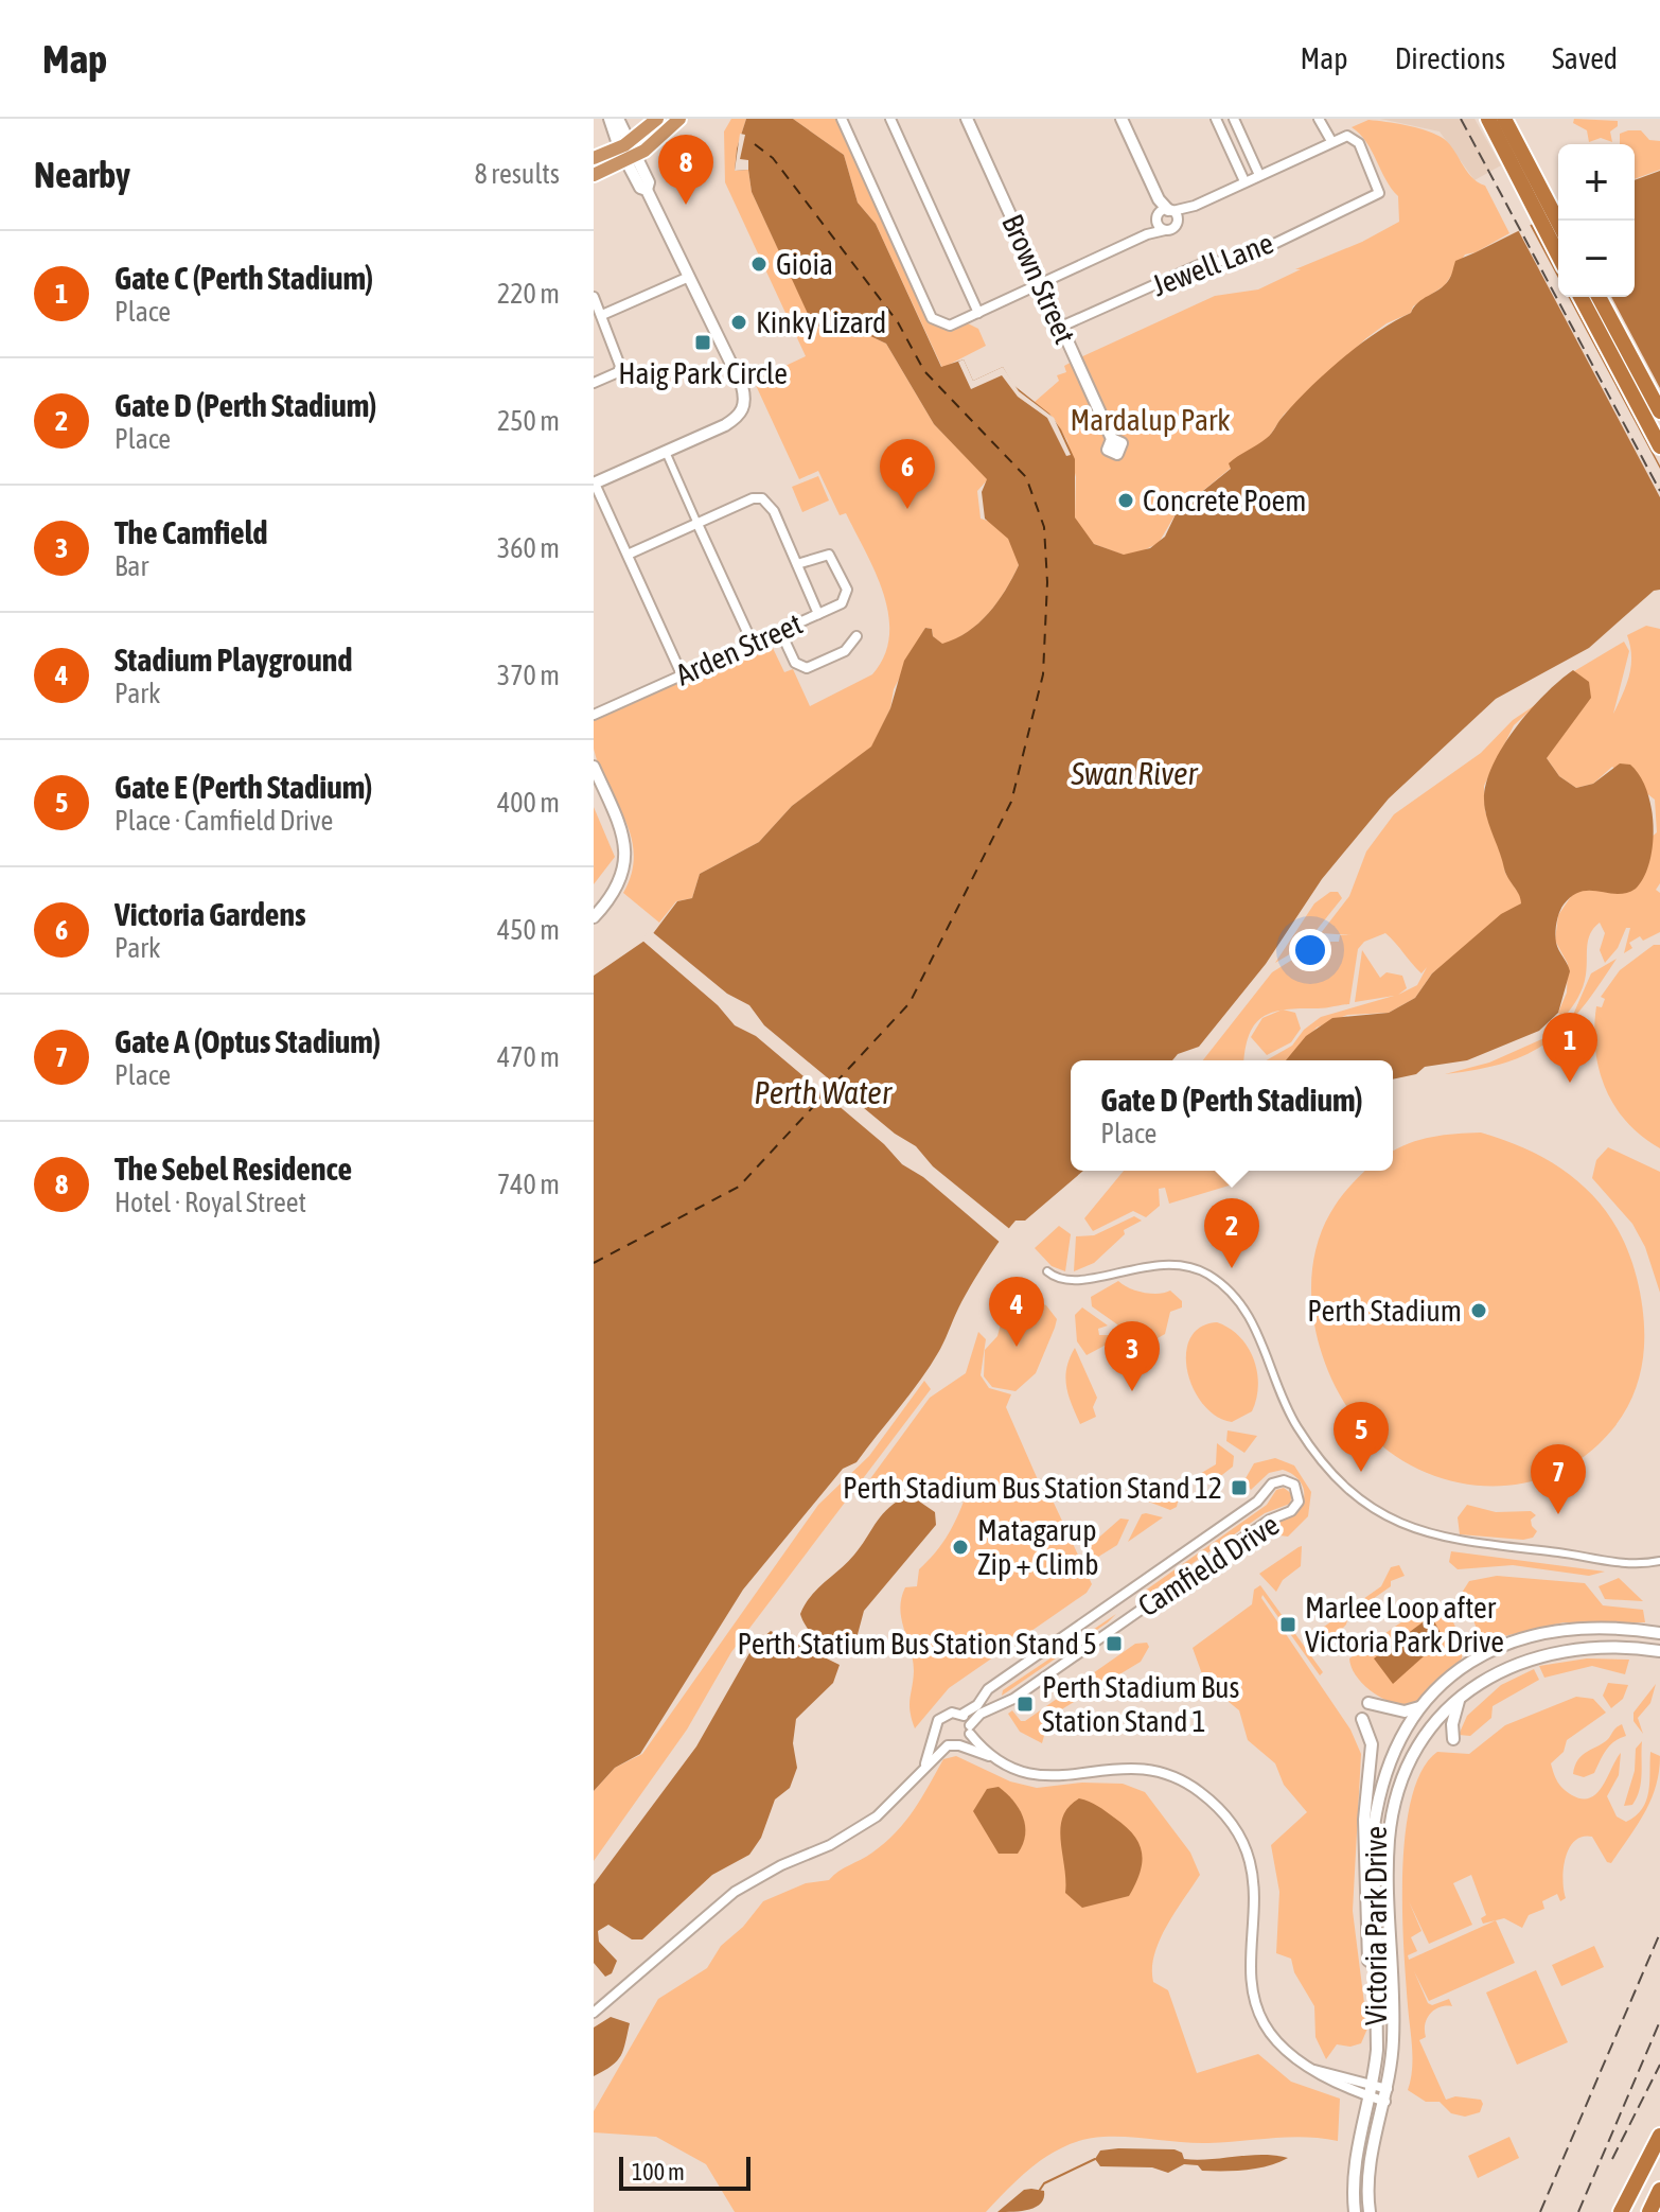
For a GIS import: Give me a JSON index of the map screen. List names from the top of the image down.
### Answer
{
  "streets": {
    "street": [
      "Jewell Lane",
      "Brown Street",
      "Arden Street",
      "Camfield Drive",
      "Victoria Park Drive"
    ]
  },
  "crossings": [
    ["Jewell Lane", "Brown Street"]
  ],
  "water": ["Swan River", "Perth Water"],
  "parks": ["Mardalup Park"],
  "places": {
    "other": [
      "Gioia",
      "Kinky Lizard",
      "Concrete Poem",
      "Perth Stadium",
      "Matagarup Zip + Climb"
    ],
    "transit": [
      "Haig Park Circle",
      "Perth Stadium Bus Station Stand 12",
      "Marlee Loop after Victoria Park Drive",
      "Perth Statium Bus Station Stand 5",
      "Perth Stadium Bus Station Stand 1"
    ]
  },
  "scale_bar": "100 m",
  "page": {
    "header": "Map",
    "nav": ["Map", "Directions", "Saved"],
    "heading": ["Nearby", "8 results"],
    "pins": [
      "8",
      "6",
      "1",
      "2",
      "4",
      "3",
      "5",
      "7"
    ],
    "map_buttons": ["+", "−"],
    "list": [
      {
        "mark": "1",
        "name": "Gate C (Perth Stadium)",
        "note": "Place",
        "value": "220 m"
      },
      {
        "mark": "2",
        "name": "Gate D (Perth Stadium)",
        "note": "Place",
        "value": "250 m"
      },
      {
        "mark": "3",
        "name": "The Camfield",
        "note": "Bar",
        "value": "360 m"
      },
      {
        "mark": "4",
        "name": "Stadium Playground",
        "note": "Park",
        "value": "370 m"
      },
      {
        "mark": "5",
        "name": "Gate E (Perth Stadium)",
        "note": "Place · Camfield Drive",
        "value": "400 m"
      },
      {
        "mark": "6",
        "name": "Victoria Gardens",
        "note": "Park",
        "value": "450 m"
      },
      {
        "mark": "7",
        "name": "Gate A (Optus Stadium)",
        "note": "Place",
        "value": "470 m"
      },
      {
        "mark": "8",
        "name": "The Sebel Residence",
        "note": "Hotel · Royal Street",
        "value": "740 m"
      }
    ],
    "popup": ["Gate D (Perth Stadium)", "Place"],
    "scale": "100 m"
  }
}
